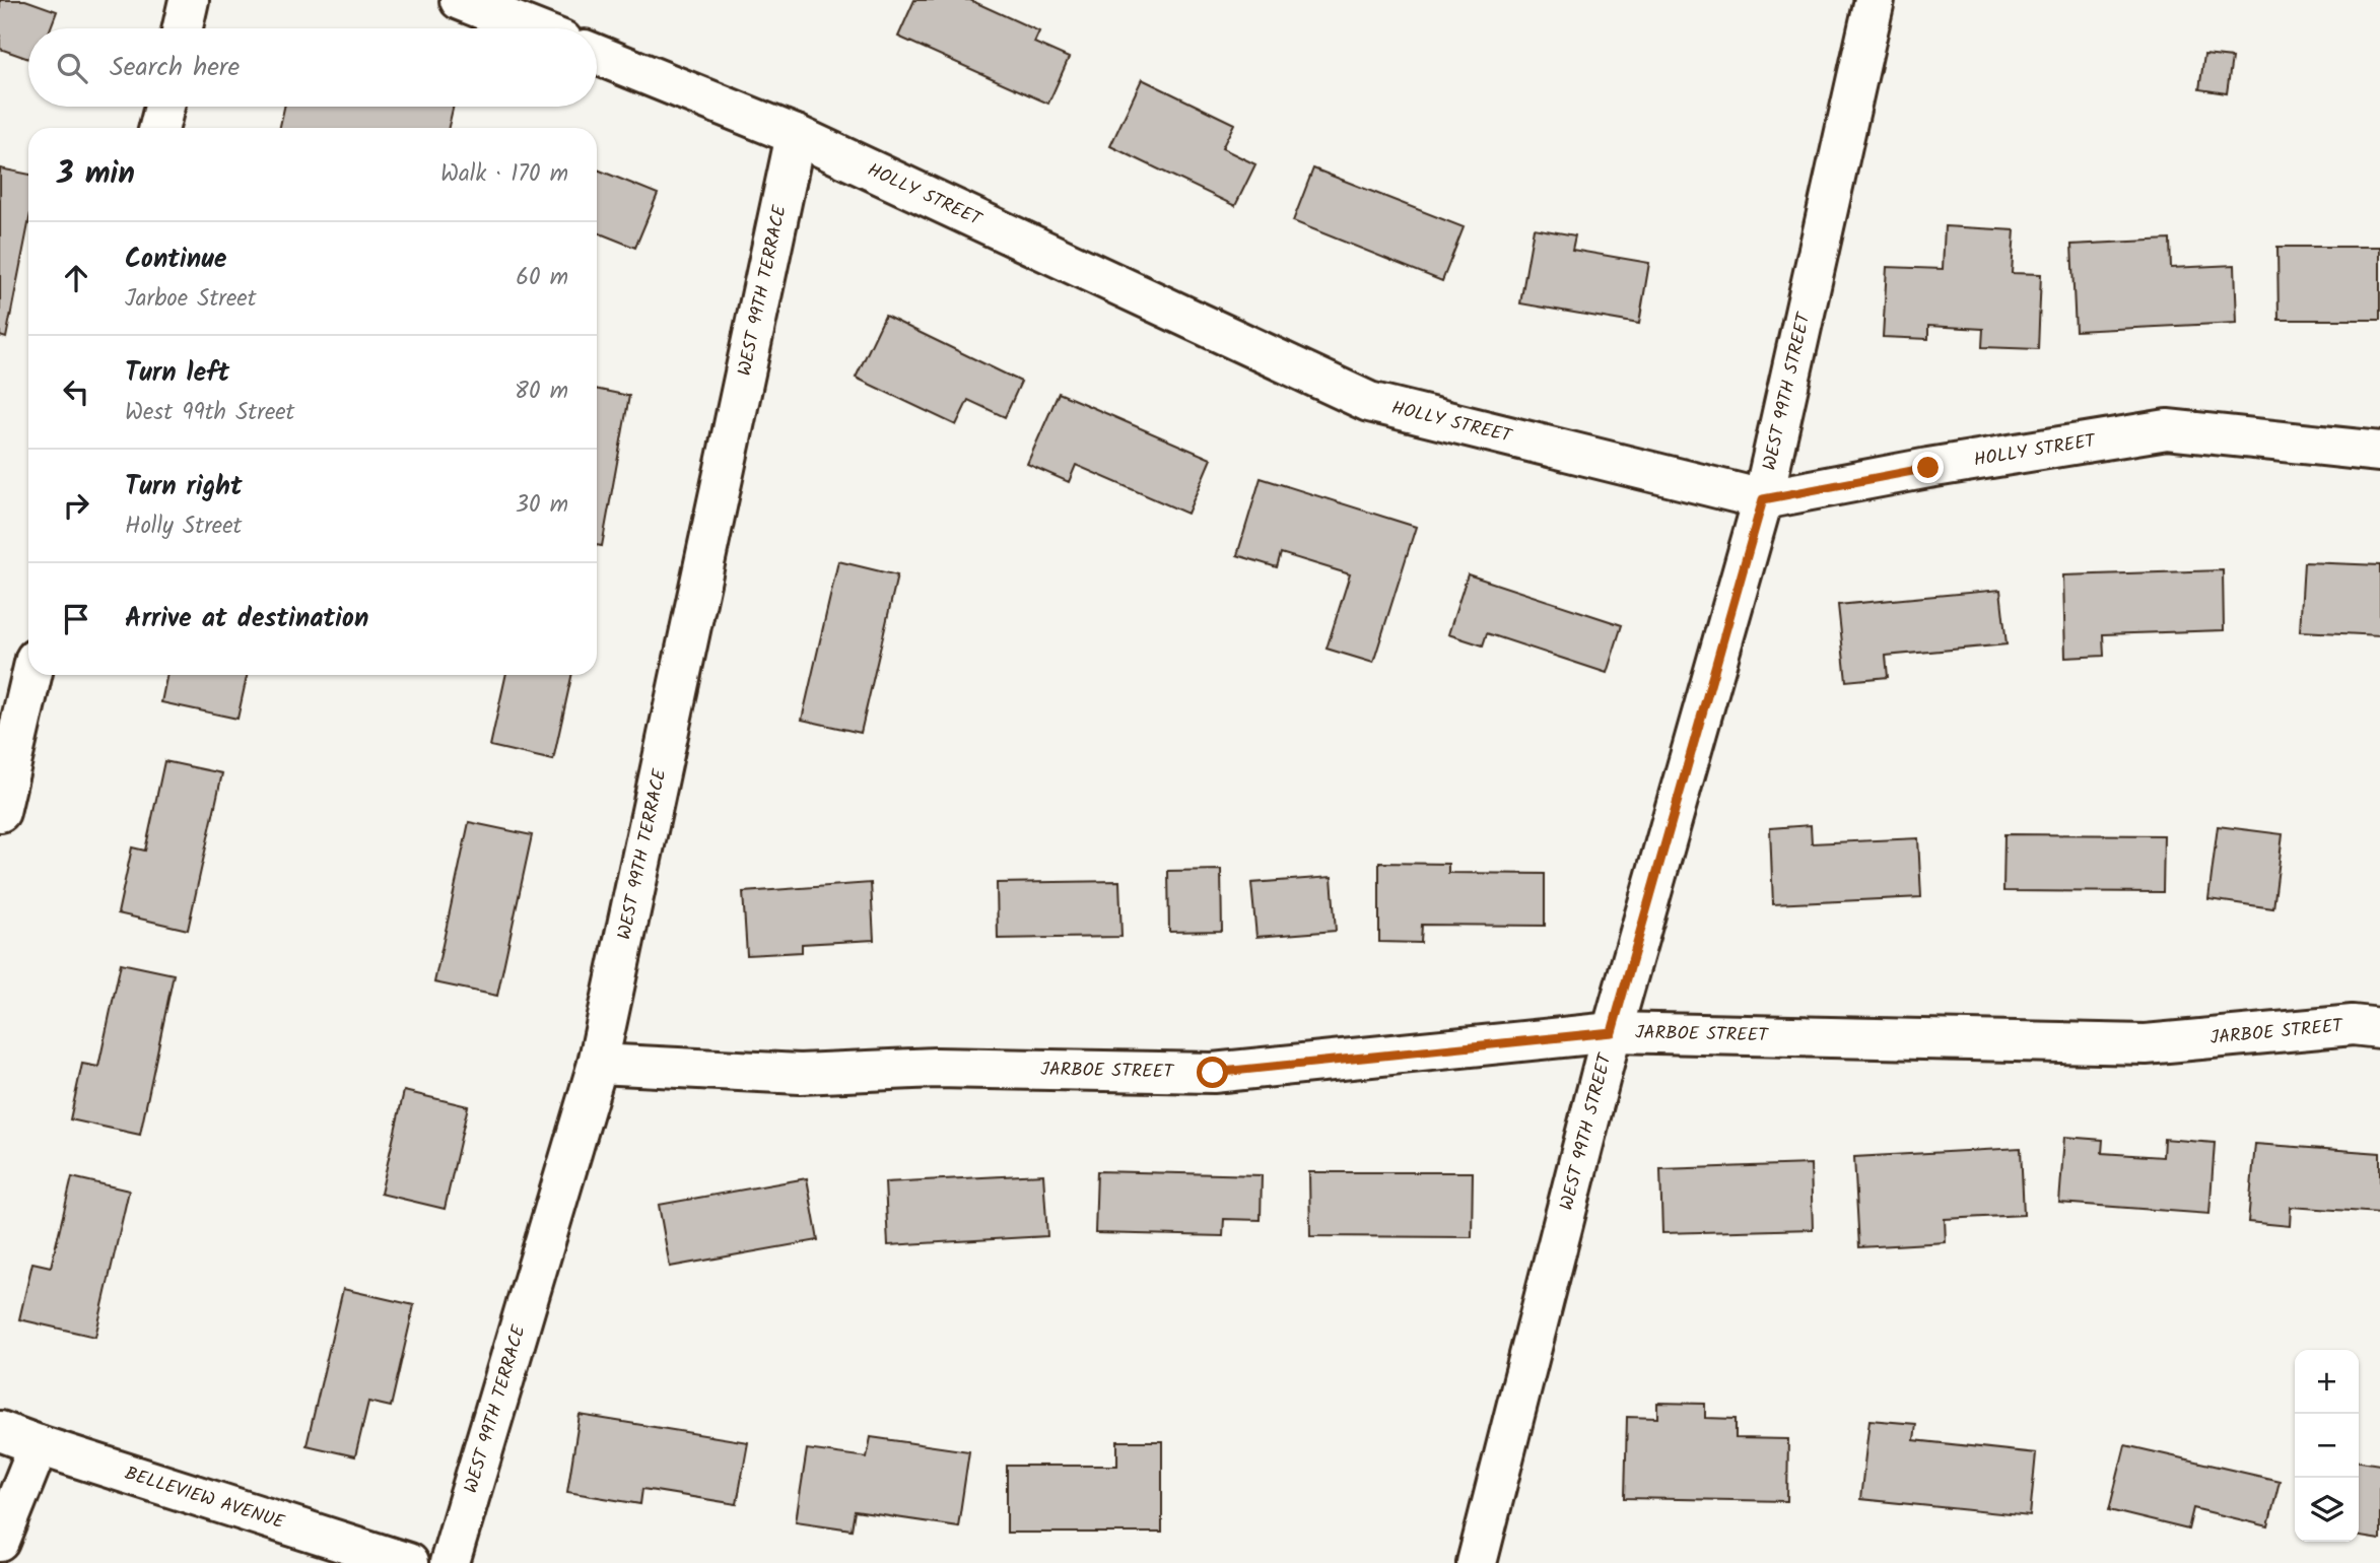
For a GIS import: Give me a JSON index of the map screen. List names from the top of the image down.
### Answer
{
  "streets": {
    "street": [
      "HOLLY STREET",
      "WEST 99TH TERRACE",
      "WEST 99TH STREET",
      "JARBOE STREET",
      "BELLEVIEW AVENUE"
    ]
  },
  "crossings": [
    ["HOLLY STREET", "WEST 99TH TERRACE"],
    ["HOLLY STREET", "WEST 99TH STREET"],
    ["WEST 99TH TERRACE", "JARBOE STREET"],
    ["WEST 99TH STREET", "JARBOE STREET"]
  ],
  "page": {
    "search": "Search here",
    "heading": ["3 min", "Walk · 170 m"],
    "list": [
      ["Continue", "Jarboe Street", "60 m"],
      ["Turn left", "West 99th Street", "80 m"],
      ["Turn right", "Holly Street", "30 m"],
      "Arrive at destination"
    ],
    "map_buttons": ["+", "−"]
  }
}
